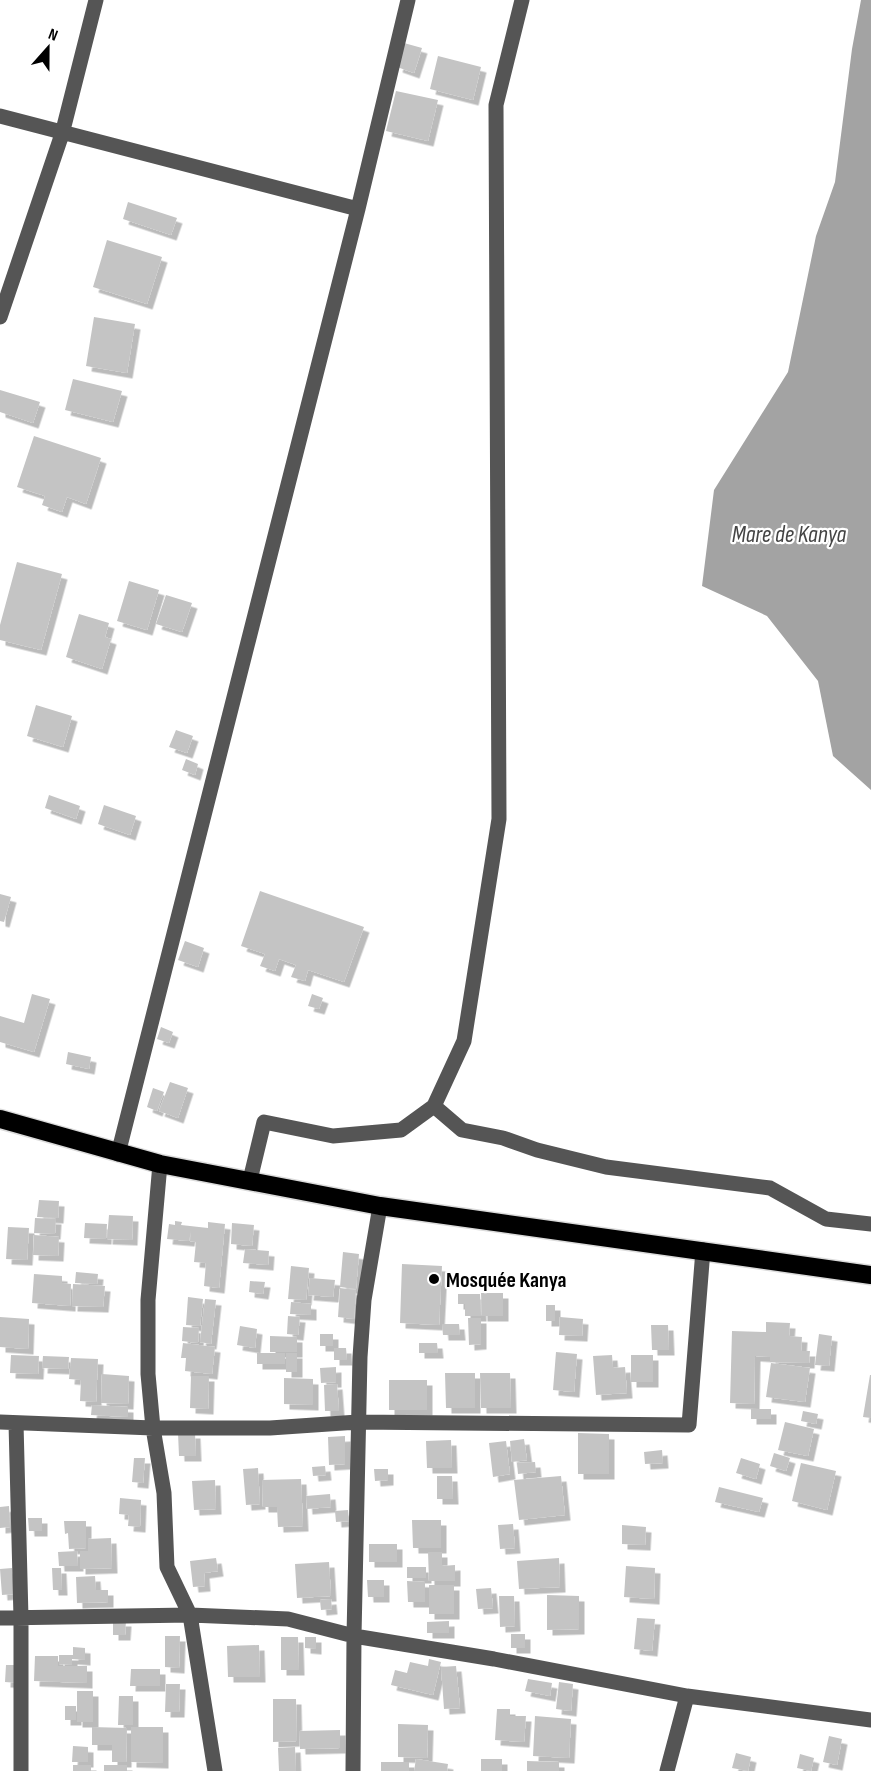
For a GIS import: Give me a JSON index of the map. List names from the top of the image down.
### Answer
{
  "water": ["Mare de Kanya"],
  "places": ["Mosquée Kanya"],
  "north": "top"
}
